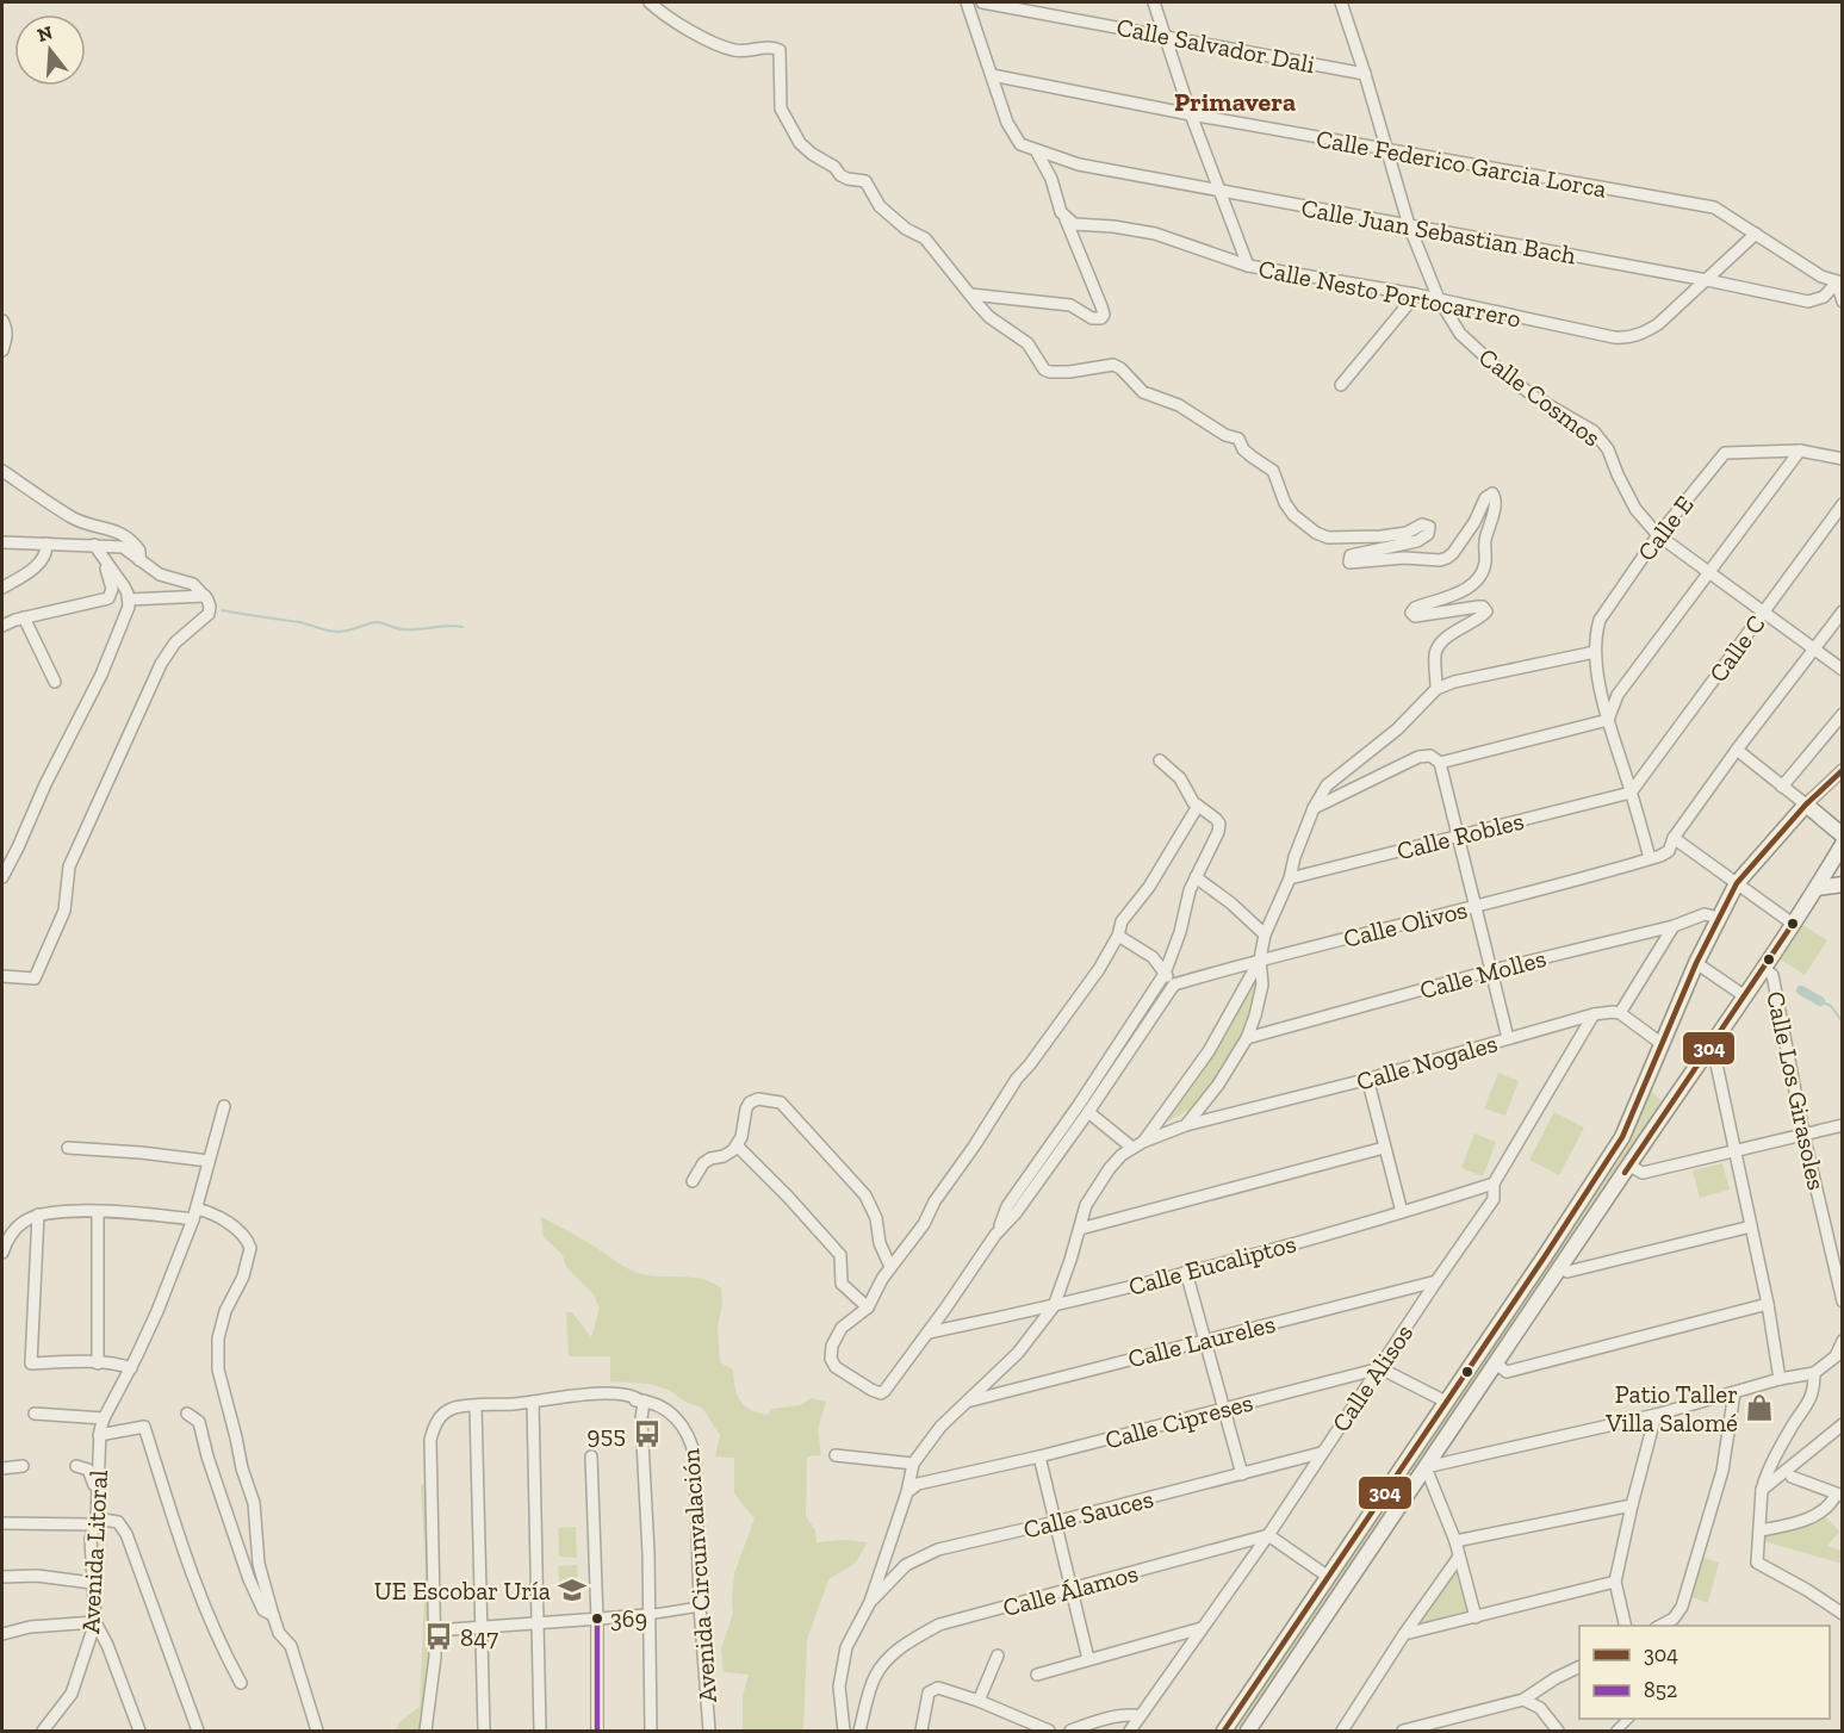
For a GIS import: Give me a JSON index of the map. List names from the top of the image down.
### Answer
{
  "streets": {
    "street": [
      "Calle Salvador Dali",
      "Calle Federico Garcia Lorca",
      "Calle Juan Sebastian Bach",
      "Calle Nesto Portocarrero",
      "Calle Cosmos",
      "Calle E",
      "Calle C",
      "Calle Robles",
      "Calle Olivos",
      "Calle Molles",
      "Calle Nogales",
      "Calle Los Girasoles",
      "Calle Eucaliptos",
      "Calle Laureles",
      "Calle Alisos",
      "Calle Cipreses",
      "Calle Sauces",
      "Avenida Litoral",
      "Avenida Circunvalación",
      "Calle Álamos"
    ]
  },
  "crossings": [
    ["Calle Salvador Dali", "Calle Cosmos"],
    ["Calle Federico Garcia Lorca", "Calle Juan Sebastian Bach"],
    ["Calle Federico Garcia Lorca", "Calle Nesto Portocarrero"],
    ["Calle Federico Garcia Lorca", "Calle Cosmos"],
    ["Calle Juan Sebastian Bach", "Calle Nesto Portocarrero"],
    ["Calle Juan Sebastian Bach", "Calle Cosmos"],
    ["Calle Nesto Portocarrero", "Calle Cosmos"],
    ["Calle Cosmos", "Calle E"],
    ["Calle Cosmos", "Calle C"],
    ["Calle E", "Calle C"],
    ["Calle E", "Calle Robles"],
    ["Calle E", "Calle Olivos"],
    ["Calle C", "Calle Robles"],
    ["Calle Nogales", "Calle Eucaliptos"],
    ["Calle Nogales", "Calle Laureles"],
    ["Calle Nogales", "Calle Alisos"],
    ["Calle Eucaliptos", "Calle Alisos"],
    ["Calle Laureles", "Calle Alisos"],
    ["Calle Alisos", "Calle Cipreses"],
    ["Calle Alisos", "Calle Sauces"],
    ["Calle Alisos", "Calle Álamos"]
  ],
  "districts": ["Primavera"],
  "places": {
    "shop": ["Patio Taller Villa Salomé"],
    "bus stop": ["955", "847"],
    "school or university": ["UE Escobar Uría"],
    "other": ["369"]
  },
  "lines": ["transit line 304", "transit line 852"],
  "legend": ["304", "852"],
  "north": "top"
}
